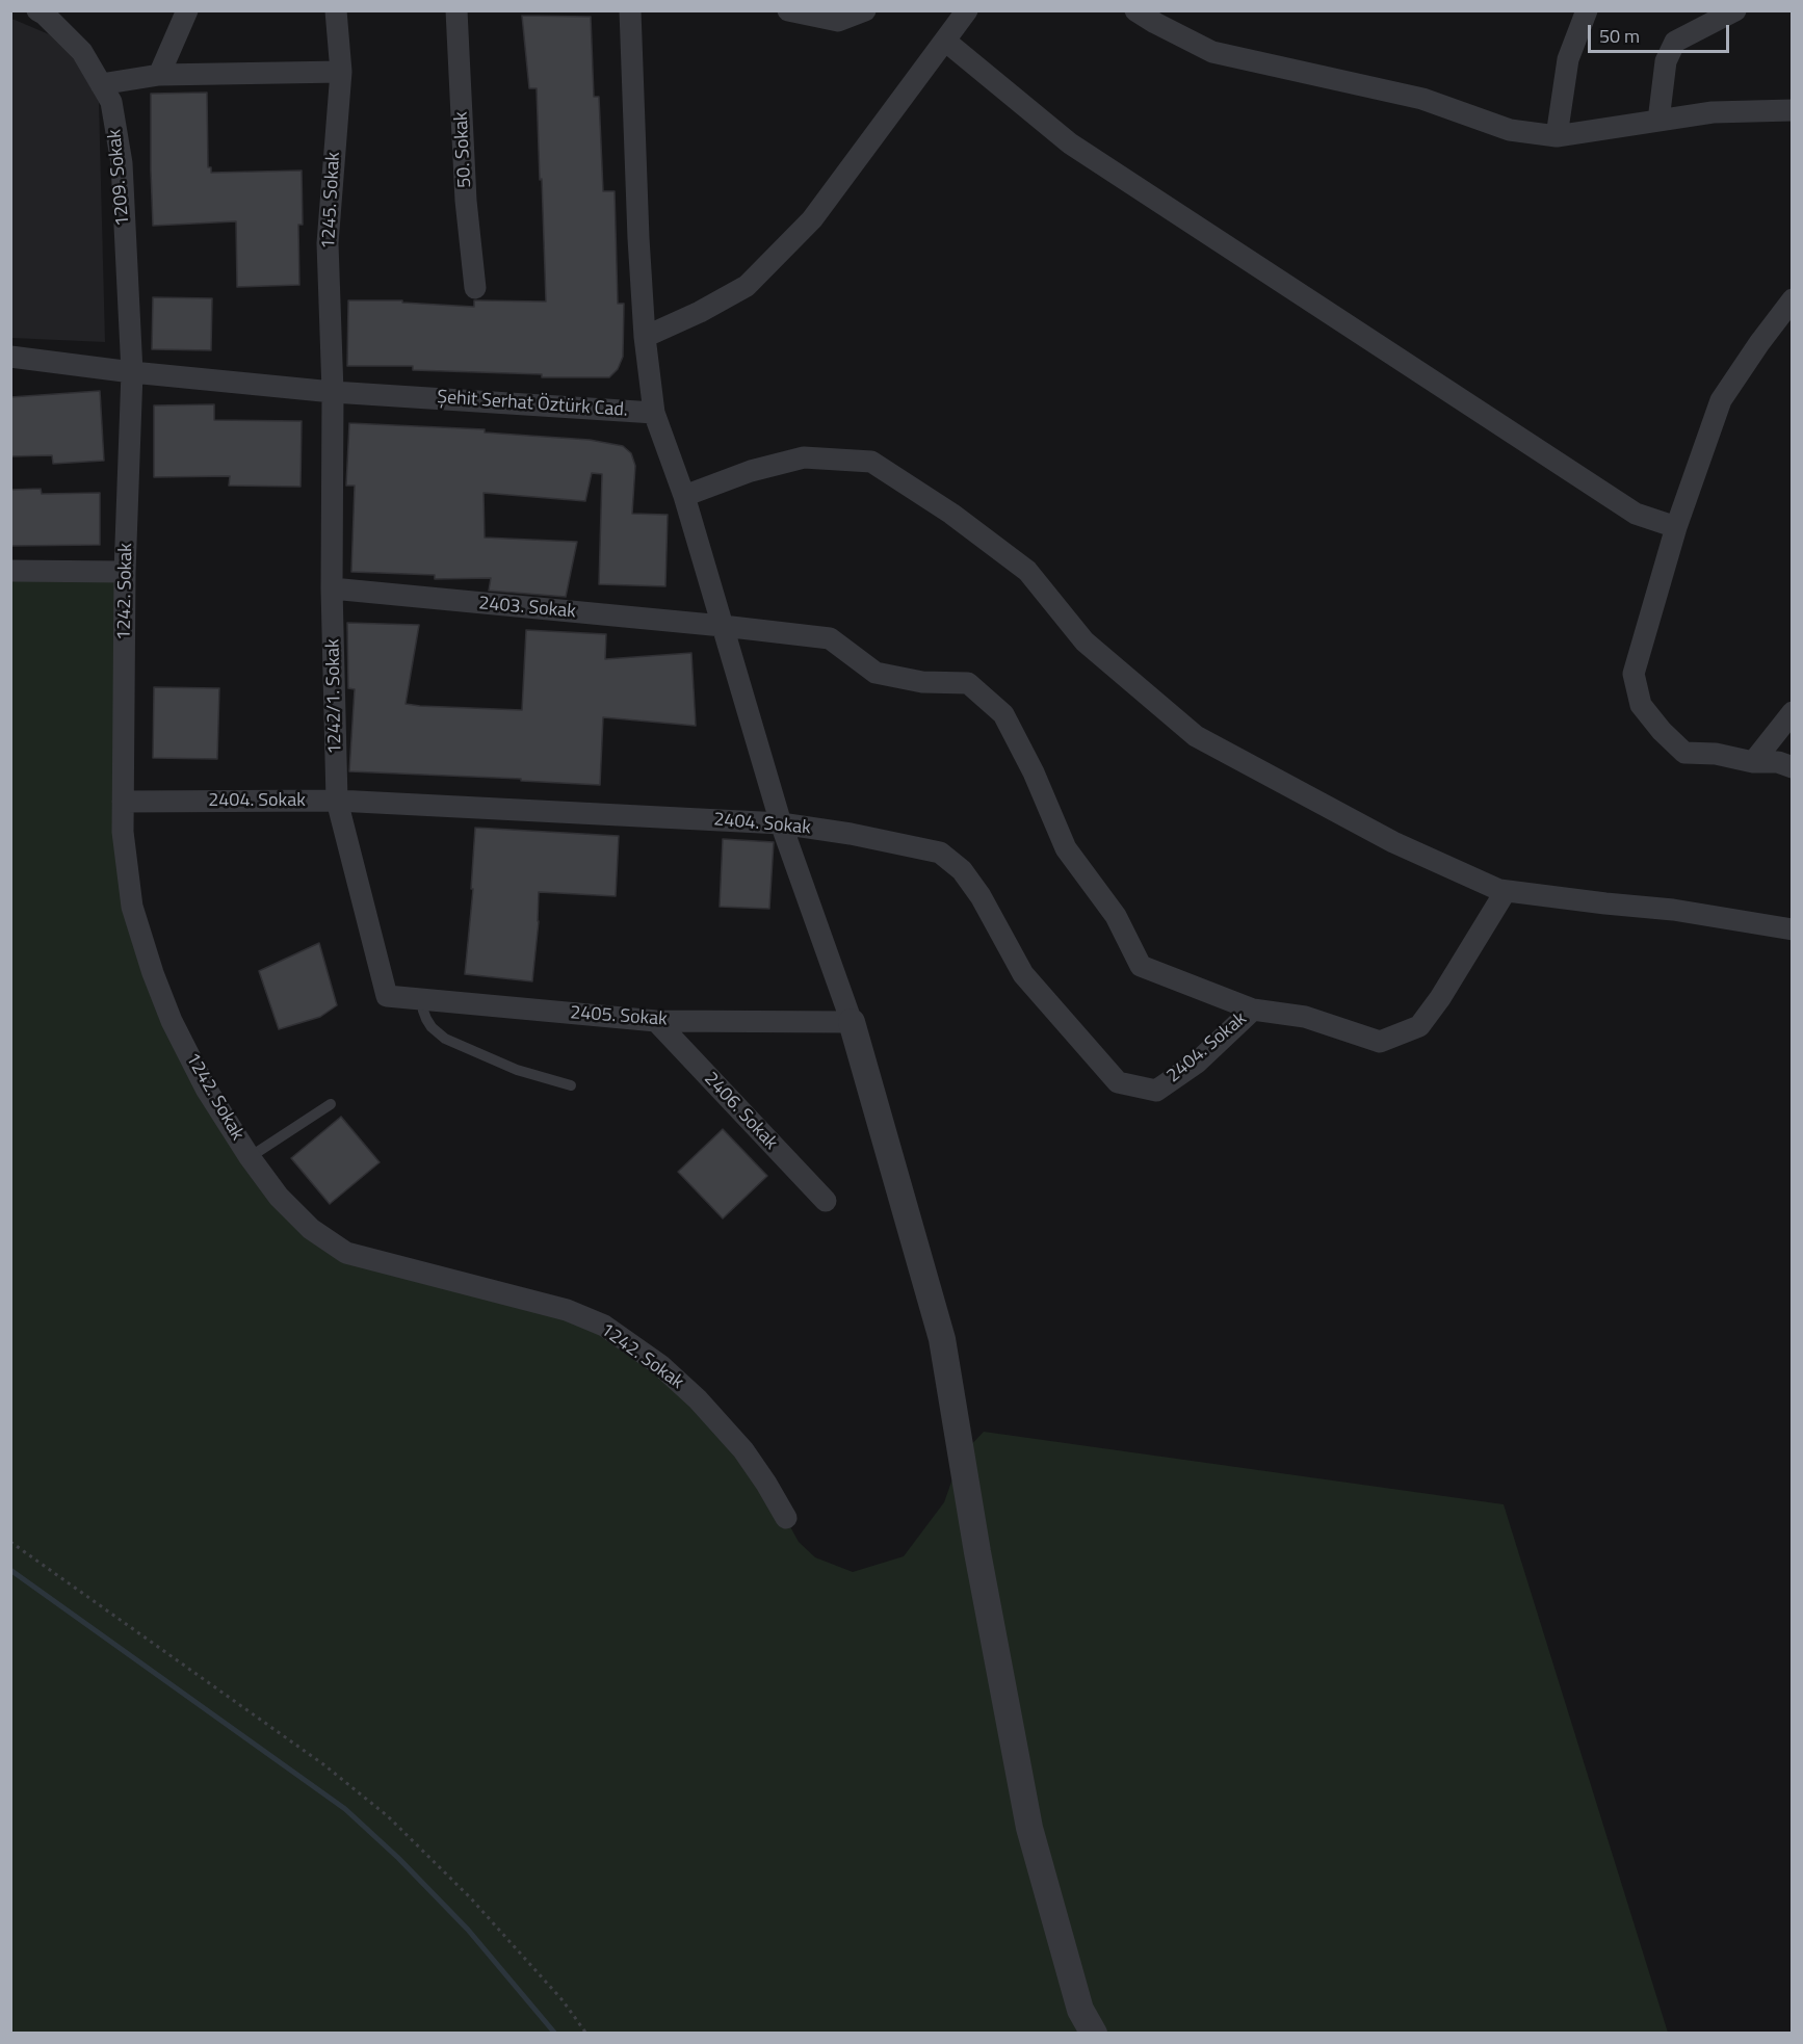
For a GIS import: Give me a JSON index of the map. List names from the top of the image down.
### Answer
{
  "streets": {
    "street": [
      "50. Sokak",
      "1209. Sokak",
      "1245. Sokak",
      "Şehit Serhat Öztürk Cad.",
      "1242. Sokak",
      "2403. Sokak",
      "1242/1. Sokak",
      "2404. Sokak",
      "2405. Sokak",
      "2406. Sokak"
    ]
  },
  "crossings": [
    ["1209. Sokak", "Şehit Serhat Öztürk Cad."],
    ["1209. Sokak", "1242. Sokak"],
    ["1245. Sokak", "Şehit Serhat Öztürk Cad."],
    ["1245. Sokak", "1242/1. Sokak"],
    ["Şehit Serhat Öztürk Cad.", "1242. Sokak"],
    ["Şehit Serhat Öztürk Cad.", "1242/1. Sokak"],
    ["1242. Sokak", "2404. Sokak"],
    ["2403. Sokak", "1242/1. Sokak"],
    ["2403. Sokak", "2404. Sokak"],
    ["1242/1. Sokak", "2404. Sokak"],
    ["1242/1. Sokak", "2405. Sokak"],
    ["2405. Sokak", "2406. Sokak"]
  ],
  "scale_bar": "50 m"
}
